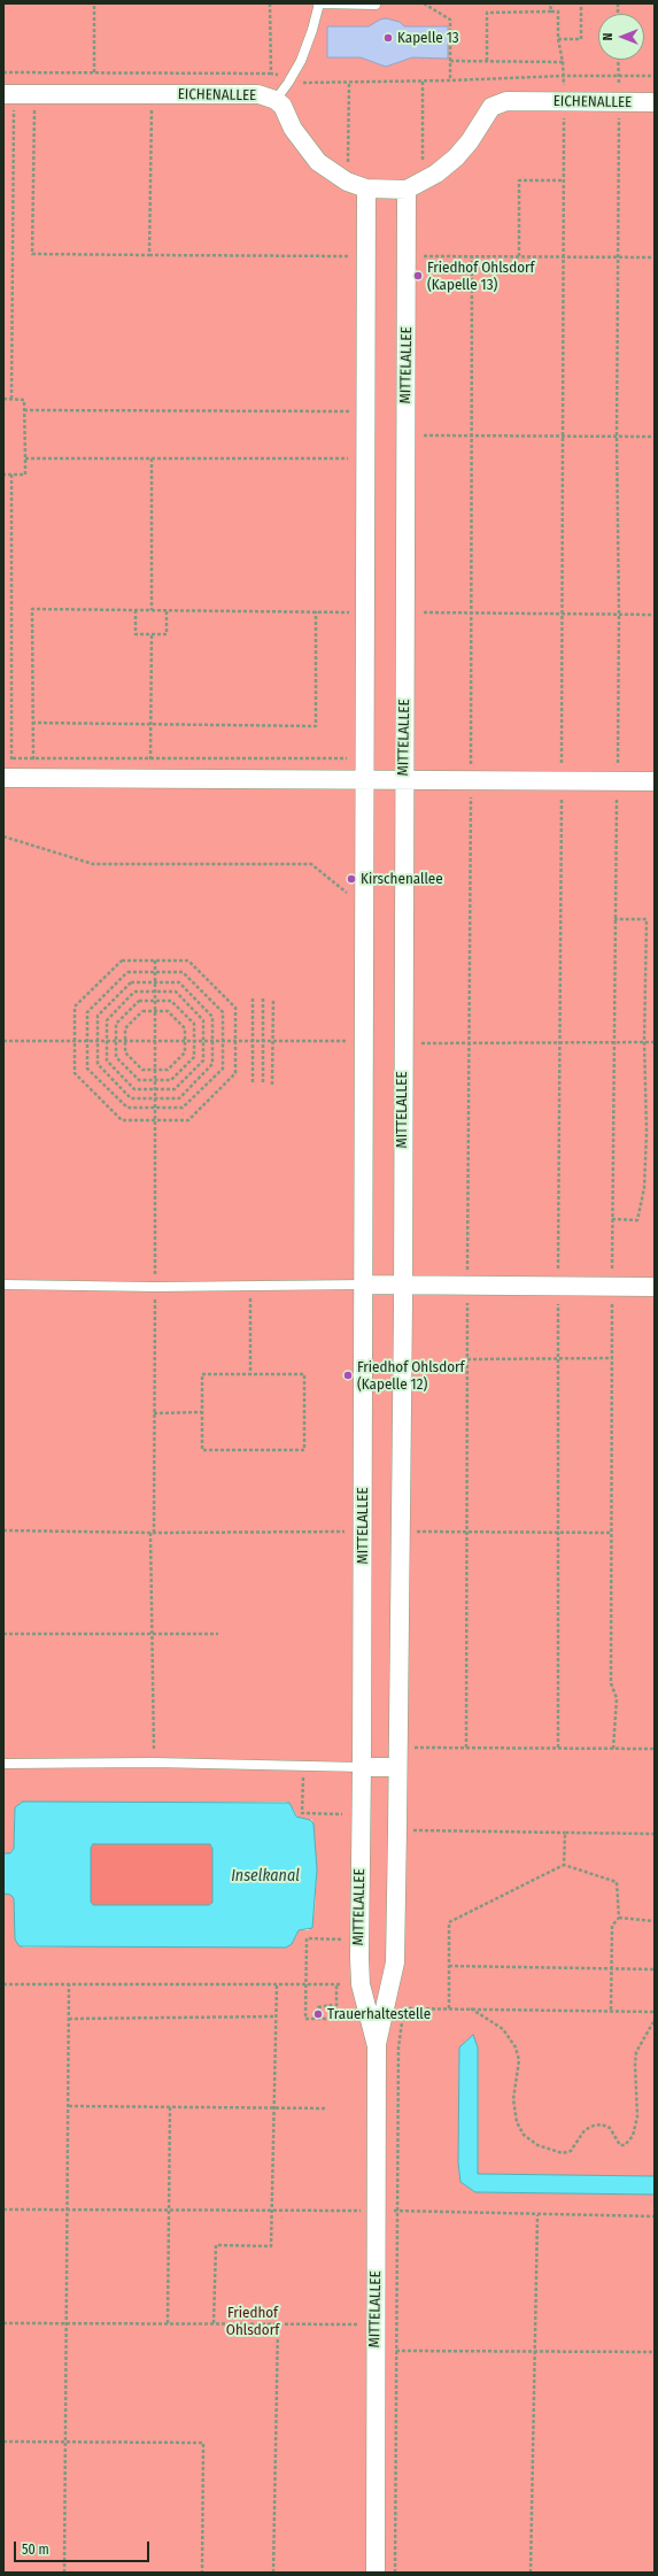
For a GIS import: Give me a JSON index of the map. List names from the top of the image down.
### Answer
{
  "streets": {
    "street": ["EICHENALLEE", "MITTELALLEE"]
  },
  "crossings": [
    ["EICHENALLEE", "MITTELALLEE"]
  ],
  "water": ["Inselkanal"],
  "parks": ["Friedhof Ohlsdorf"],
  "places": [
    "Kapelle 13",
    "Friedhof Ohlsdorf (Kapelle 13)",
    "Kirschenallee",
    "Friedhof Ohlsdorf (Kapelle 12)",
    "Trauerhaltestelle"
  ],
  "scale_bar": "50 m",
  "north": "left"
}
